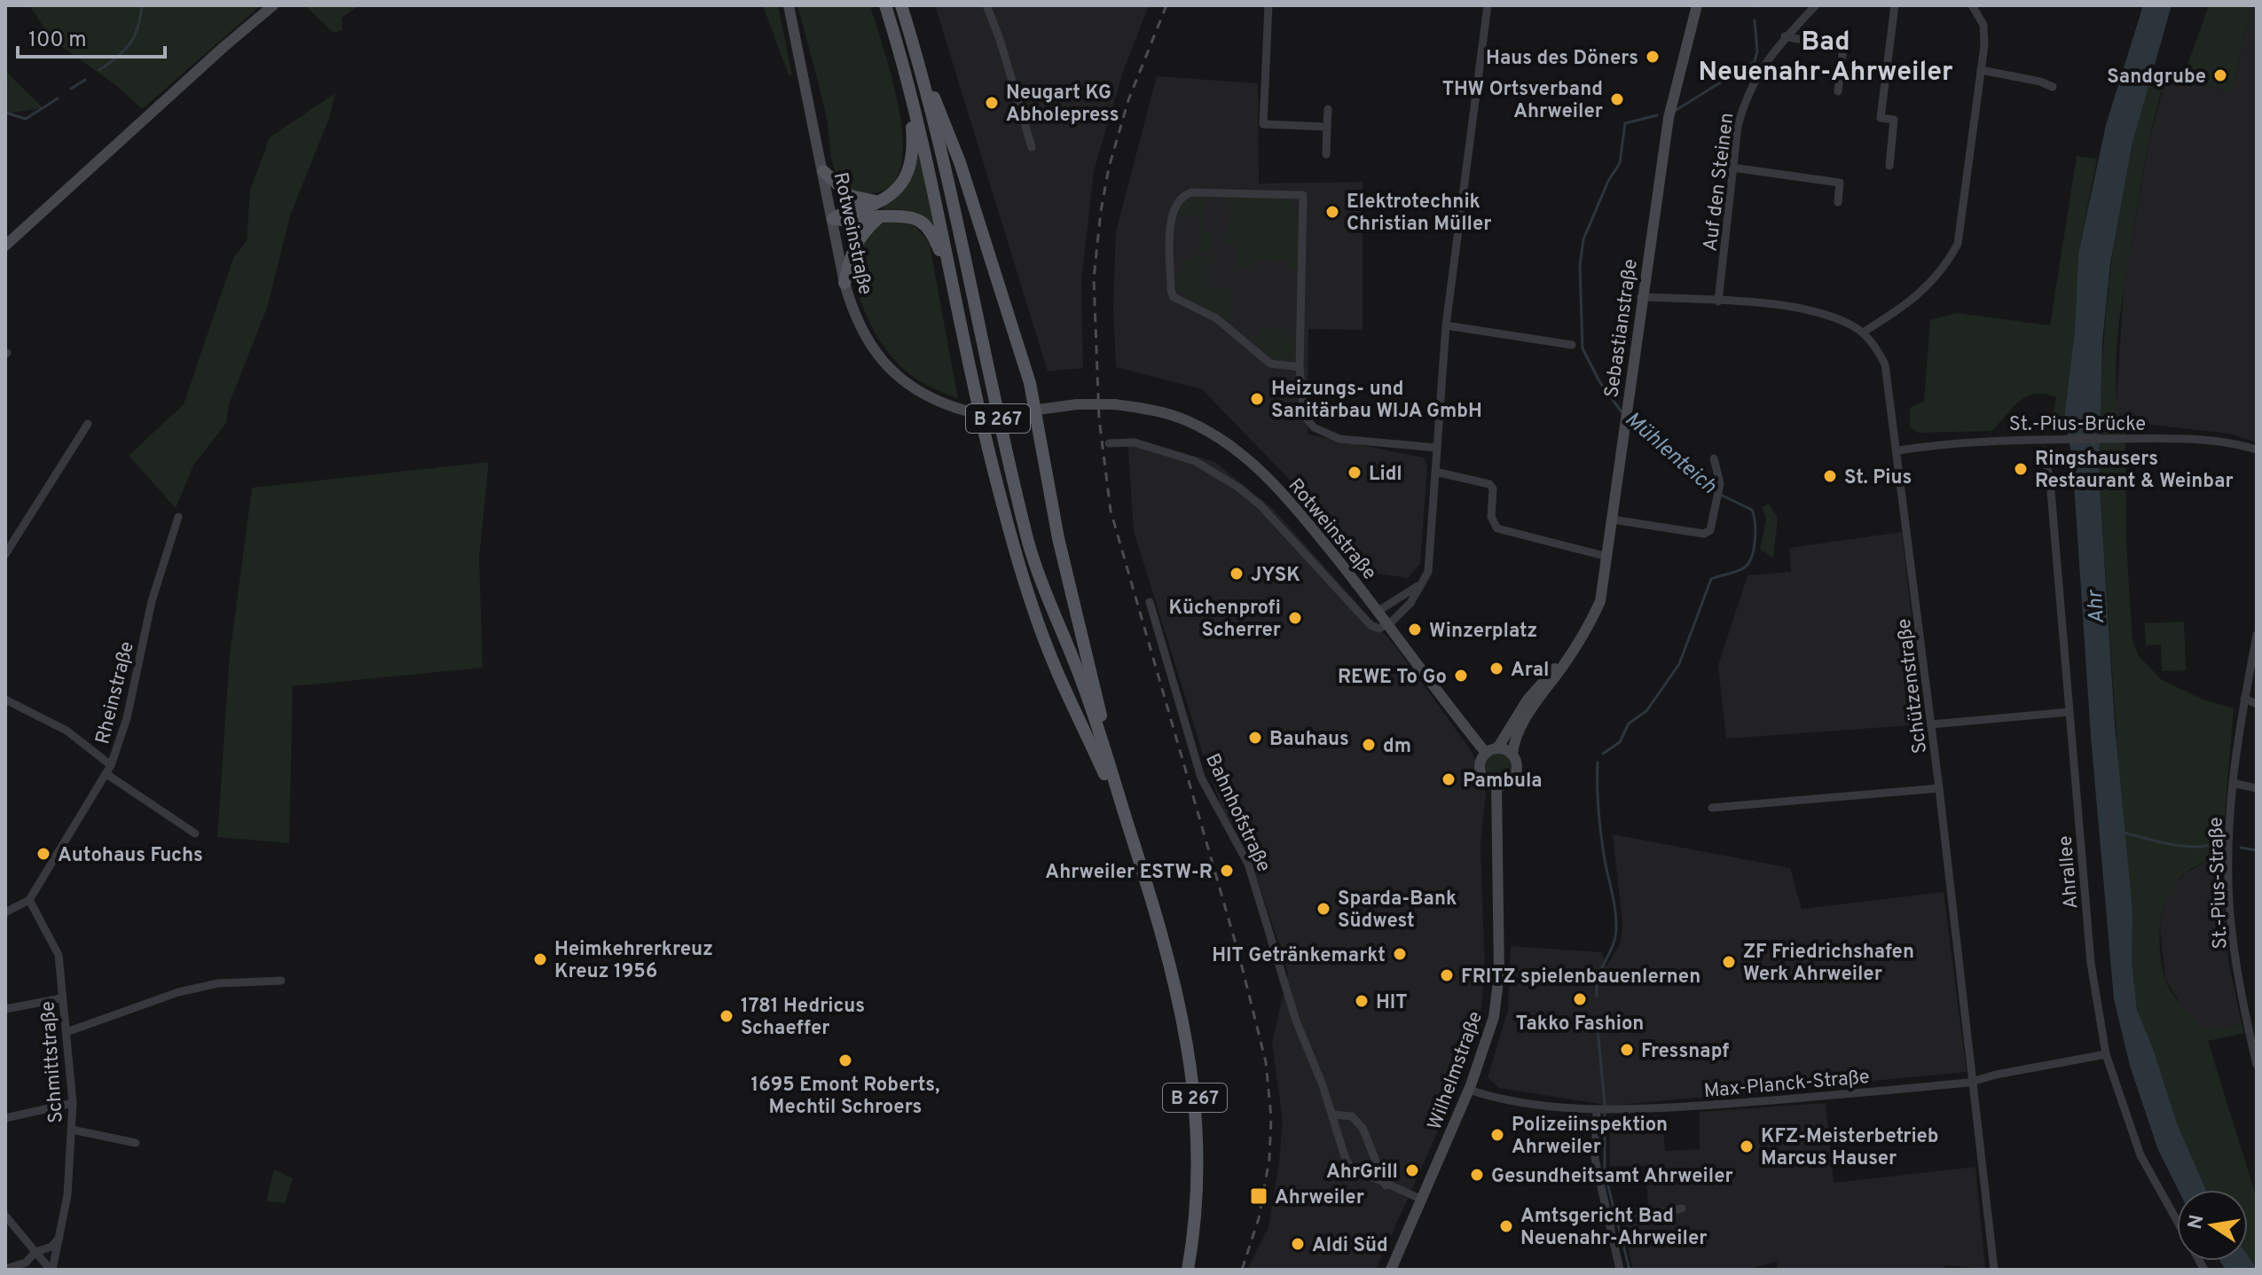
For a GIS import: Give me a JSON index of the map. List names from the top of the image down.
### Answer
{
  "streets": {
    "main road": [
      "Rotweinstraße",
      "Sebastianstraße",
      "B 267",
      "Wilhelmstraße"
    ],
    "street": [
      "Auf den Steinen",
      "St.-Pius-Brücke",
      "Schützenstraße",
      "Rheinstraße",
      "Bahnhofstraße",
      "Ahrallee",
      "St.-Pius-Straße",
      "Schmittstraße",
      "Max-Planck-Straße"
    ]
  },
  "crossings": [
    ["Auf den Steinen", "Schützenstraße"],
    ["Rotweinstraße", "Sebastianstraße"],
    ["Rotweinstraße", "B 267"],
    ["Rotweinstraße", "Wilhelmstraße"],
    ["Sebastianstraße", "Schützenstraße"],
    ["Sebastianstraße", "Wilhelmstraße"],
    ["St.-Pius-Brücke", "Schützenstraße"],
    ["Schützenstraße", "Max-Planck-Straße"],
    ["Rheinstraße", "Schmittstraße"],
    ["Bahnhofstraße", "Wilhelmstraße"],
    ["Ahrallee", "Max-Planck-Straße"],
    ["Wilhelmstraße", "Max-Planck-Straße"]
  ],
  "districts": ["Bad Neuenahr-Ahrweiler"],
  "water": ["Mühlenteich", "Ahr"],
  "places": {
    "other": [
      "Haus des Döners",
      "Sandgrube",
      "THW Ortsverband Ahrweiler",
      "Neugart KG Abholepress",
      "Elektrotechnik Christian Müller",
      "Heizungs- und Sanitärbau WIJA GmbH",
      "Ringshausers Restaurant & Weinbar",
      "Lidl",
      "St. Pius",
      "JYSK",
      "Küchenprofi Scherrer",
      "Winzerplatz",
      "Aral",
      "REWE To Go",
      "Bauhaus",
      "dm",
      "Pambula",
      "Autohaus Fuchs",
      "Ahrweiler ESTW-R",
      "Sparda-Bank Südwest",
      "HIT Getränkemarkt",
      "Heimkehrerkreuz Kreuz 1956",
      "ZF Friedrichshafen Werk Ahrweiler",
      "FRITZ spielenbauenlernen",
      "Takko Fashion",
      "HIT",
      "1781 Hedricus Schaeffer",
      "Fressnapf",
      "1695 Emont Roberts, Mechtil Schroers",
      "Polizeiinspektion Ahrweiler",
      "KFZ-Meisterbetrieb Marcus Hauser",
      "AhrGrill",
      "Gesundheitsamt Ahrweiler",
      "Amtsgericht Bad Neuenahr-Ahrweiler",
      "Aldi Süd"
    ],
    "transit": ["Ahrweiler"]
  },
  "scale_bar": "100 m",
  "north": "left"
}
